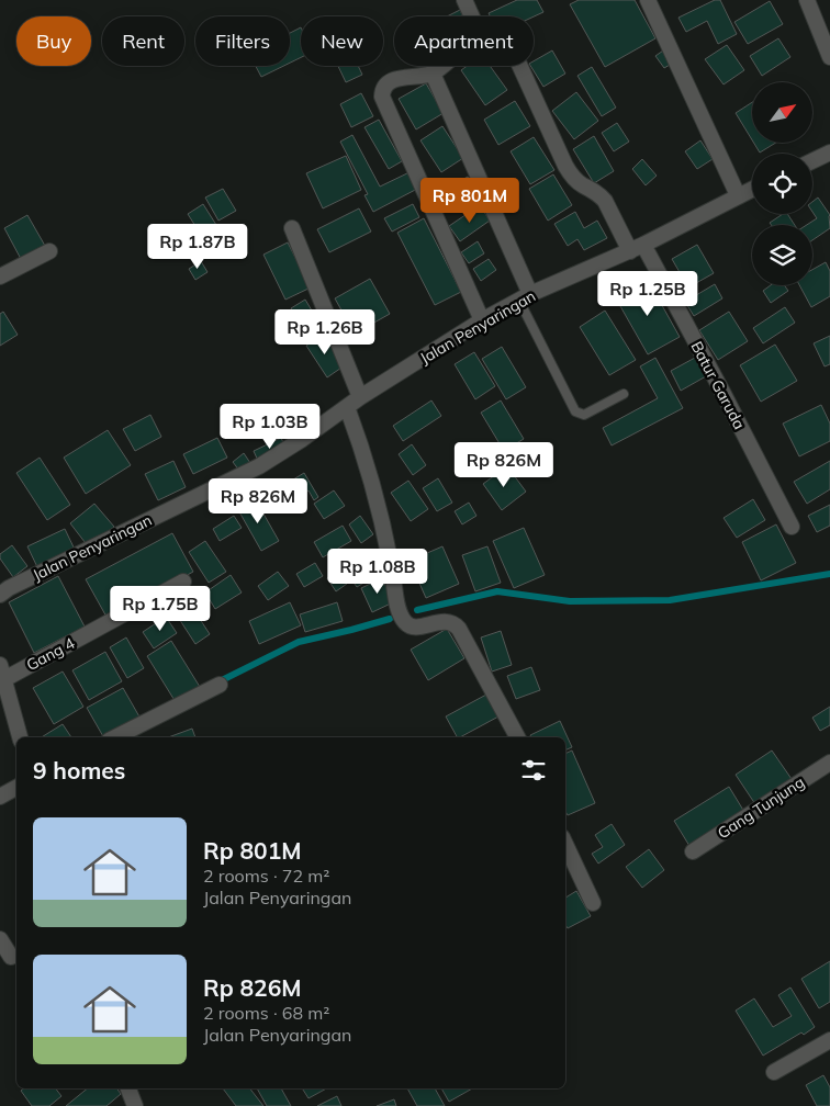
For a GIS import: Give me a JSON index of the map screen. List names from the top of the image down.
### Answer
{
  "streets": {
    "street": [
      "Jalan Penyaringan",
      "Batur Garuda",
      "Gang 4",
      "Gang Tunjung"
    ]
  },
  "crossings": [
    ["Jalan Penyaringan", "Batur Garuda"]
  ],
  "north": "top right",
  "page": {
    "chip": [
      "Buy",
      "Rent",
      "Filters",
      "New",
      "Apartment"
    ],
    "price": [
      "Rp 801M",
      "Rp 1.87B",
      "Rp 1.25B",
      "Rp 1.26B",
      "Rp 1.03B",
      "Rp 826M",
      "Rp 826M",
      "Rp 1.08B",
      "Rp 1.75B"
    ],
    "heading": "9 homes",
    "list": [
      {
        "name": "Rp 801M",
        "note": "2 rooms · 72 m² · Jalan Penyaringan"
      },
      {
        "name": "Rp 826M",
        "note": "2 rooms · 68 m² · Jalan Penyaringan"
      }
    ]
  }
}
